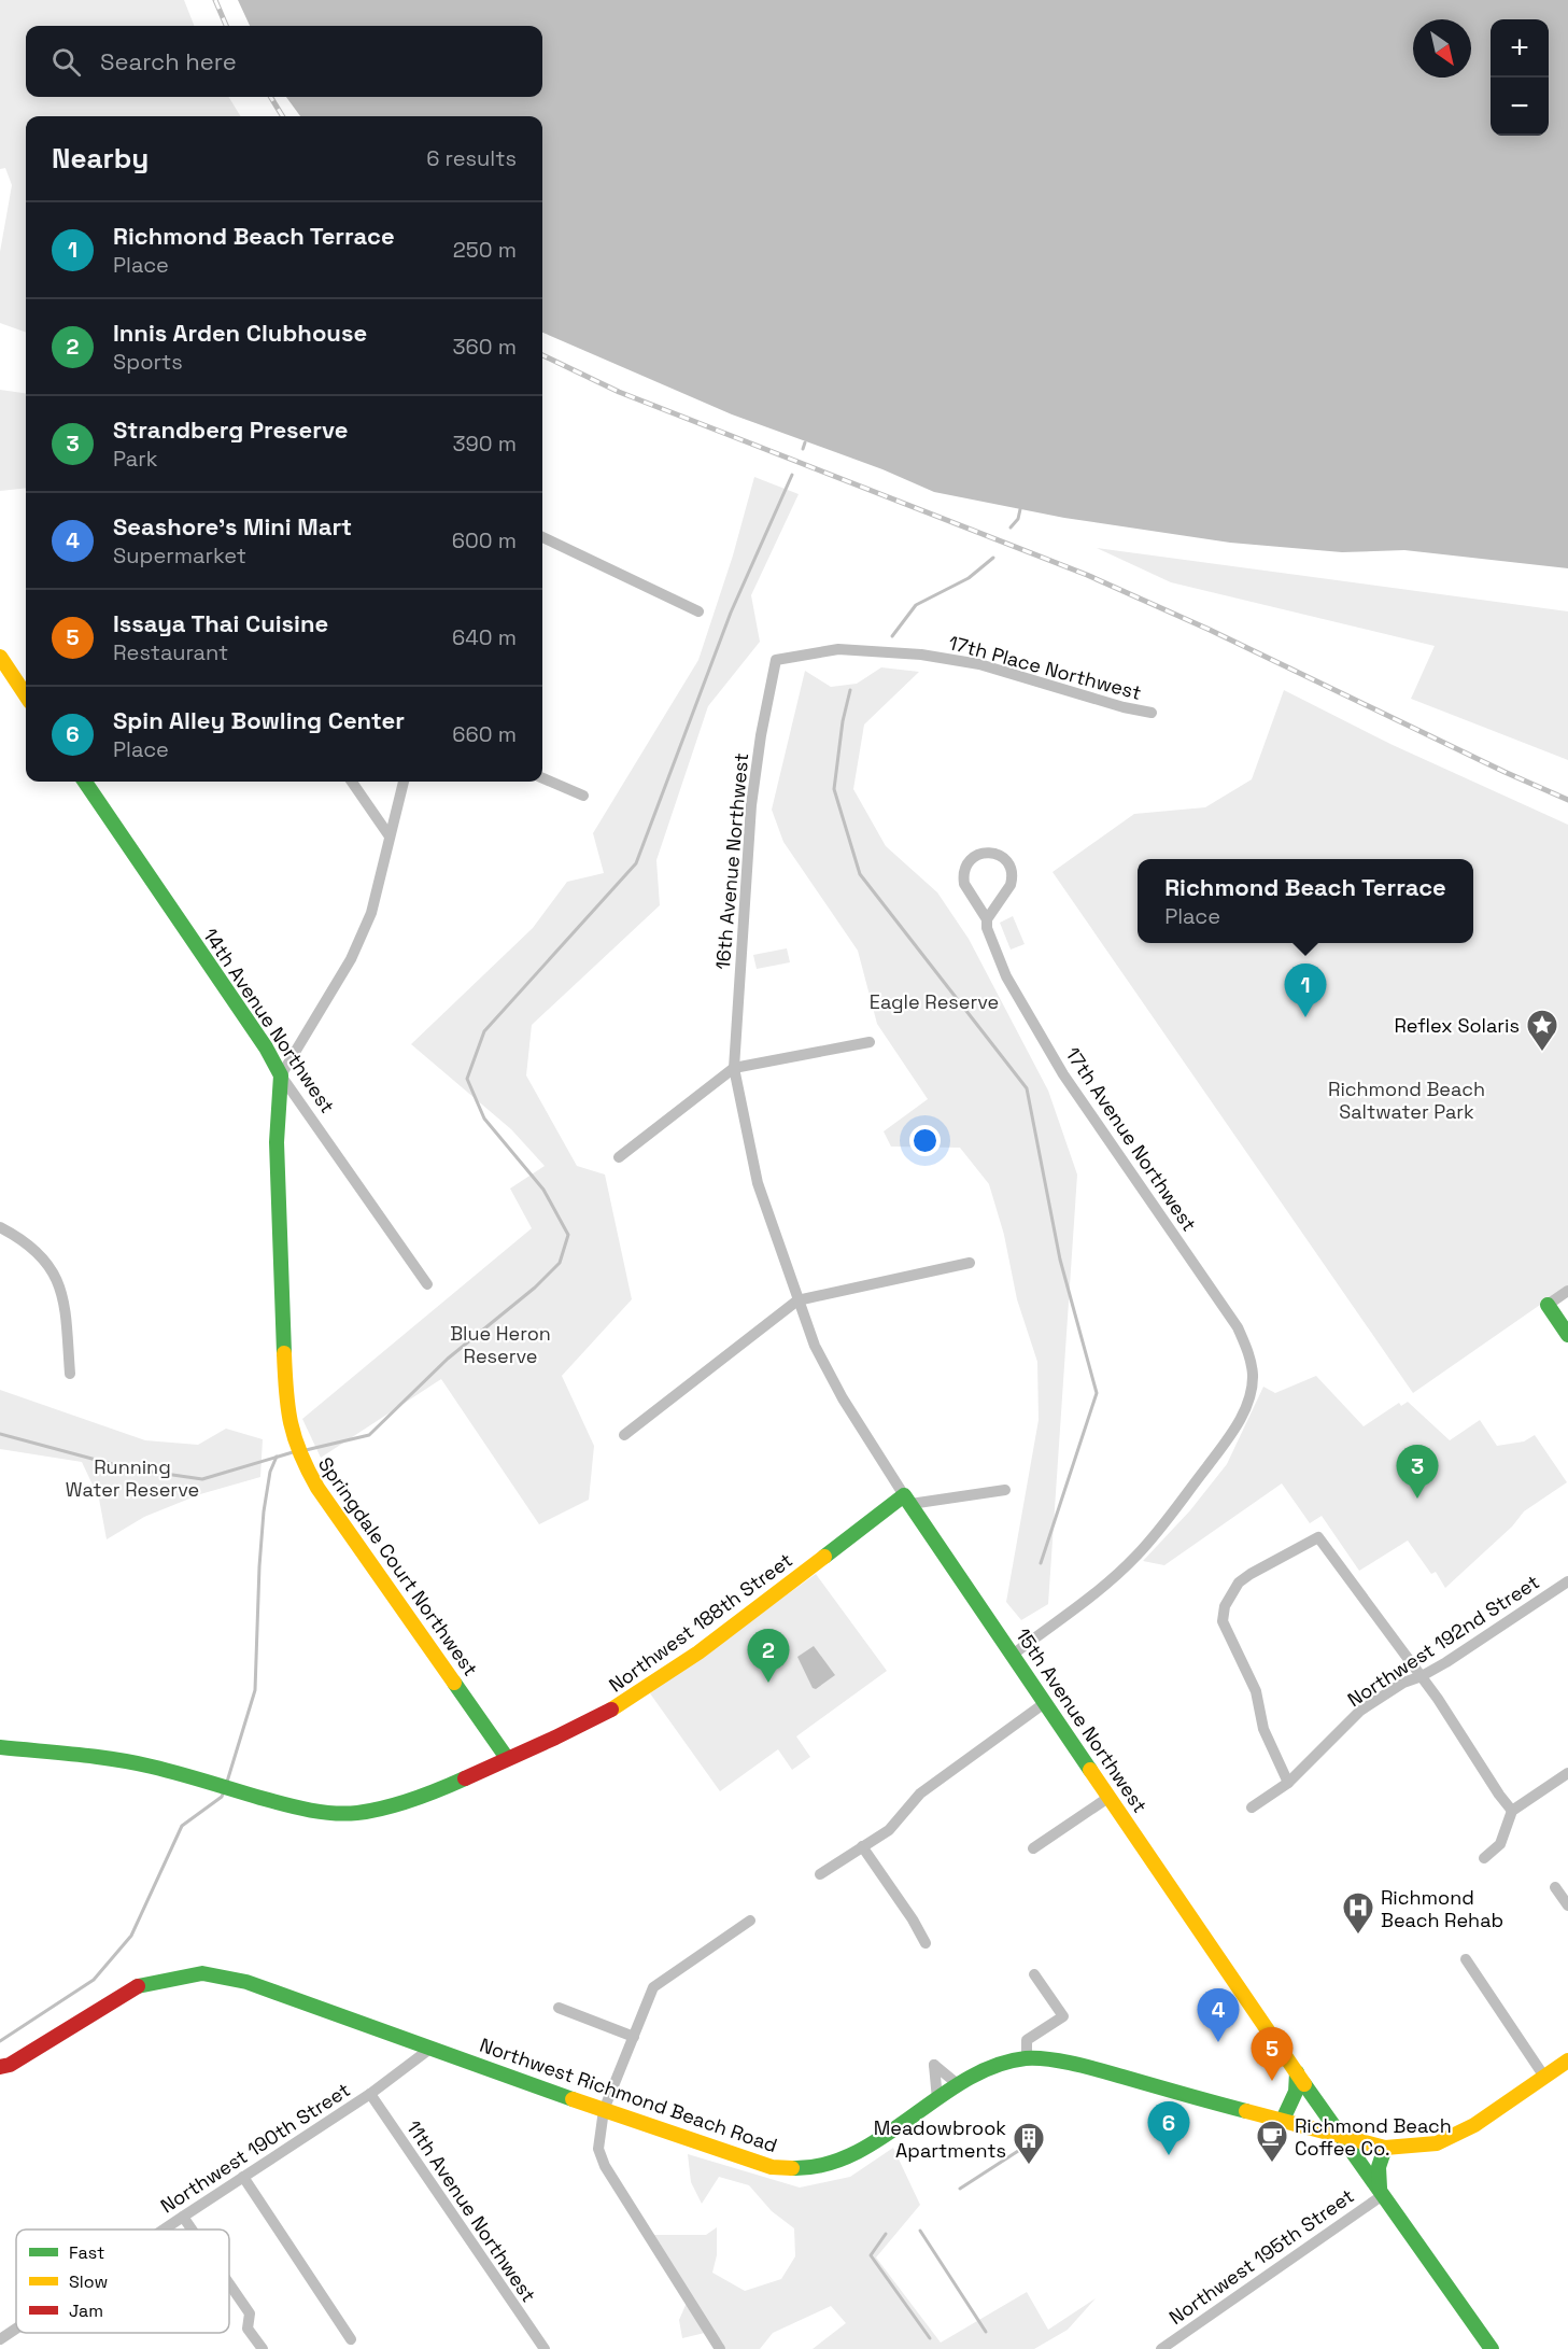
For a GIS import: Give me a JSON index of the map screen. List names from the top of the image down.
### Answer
{
  "streets": {
    "street": [
      "17th Place Northwest",
      "16th Avenue Northwest",
      "14th Avenue Northwest",
      "17th Avenue Northwest",
      "Springdale Court Northwest",
      "Northwest 188th Street",
      "Northwest 192nd Street",
      "15th Avenue Northwest",
      "Northwest Richmond Beach Road",
      "Northwest 190th Street",
      "11th Avenue Northwest",
      "Northwest 195th Street"
    ]
  },
  "crossings": [
    ["17th Place Northwest", "16th Avenue Northwest"],
    ["16th Avenue Northwest", "15th Avenue Northwest"],
    ["14th Avenue Northwest", "Springdale Court Northwest"],
    ["17th Avenue Northwest", "15th Avenue Northwest"],
    ["Springdale Court Northwest", "Northwest 188th Street"],
    ["Northwest 188th Street", "15th Avenue Northwest"],
    ["15th Avenue Northwest", "Northwest Richmond Beach Road"],
    ["15th Avenue Northwest", "Northwest 195th Street"],
    ["Northwest Richmond Beach Road", "Northwest 190th Street"],
    ["Northwest 190th Street", "11th Avenue Northwest"]
  ],
  "parks": [
    "Eagle Reserve",
    "Richmond Beach Saltwater Park",
    "Blue Heron Reserve",
    "Running Water Reserve"
  ],
  "places": {
    "place": ["Reflex Solaris"],
    "hospital": ["Richmond Beach Rehab"],
    "cafe": ["Richmond Beach Coffee Co."],
    "building": ["Meadowbrook Apartments"]
  },
  "legend": ["Fast", "Slow", "Jam"],
  "north": "bottom right",
  "page": {
    "map_buttons": ["+", "−"],
    "search": "Search here",
    "heading": ["Nearby", "6 results"],
    "list": [
      {
        "mark": "1",
        "name": "Richmond Beach Terrace",
        "note": "Place",
        "value": "250 m"
      },
      {
        "mark": "2",
        "name": "Innis Arden Clubhouse",
        "note": "Sports",
        "value": "360 m"
      },
      {
        "mark": "3",
        "name": "Strandberg Preserve",
        "note": "Park",
        "value": "390 m"
      },
      {
        "mark": "4",
        "name": "Seashore's Mini Mart",
        "note": "Supermarket",
        "value": "600 m"
      },
      {
        "mark": "5",
        "name": "Issaya Thai Cuisine",
        "note": "Restaurant",
        "value": "640 m"
      },
      {
        "mark": "6",
        "name": "Spin Alley Bowling Center",
        "note": "Place",
        "value": "660 m"
      }
    ],
    "popup": ["Richmond Beach Terrace", "Place"],
    "pins": [
      "1",
      "3",
      "2",
      "4",
      "5",
      "6"
    ]
  }
}
